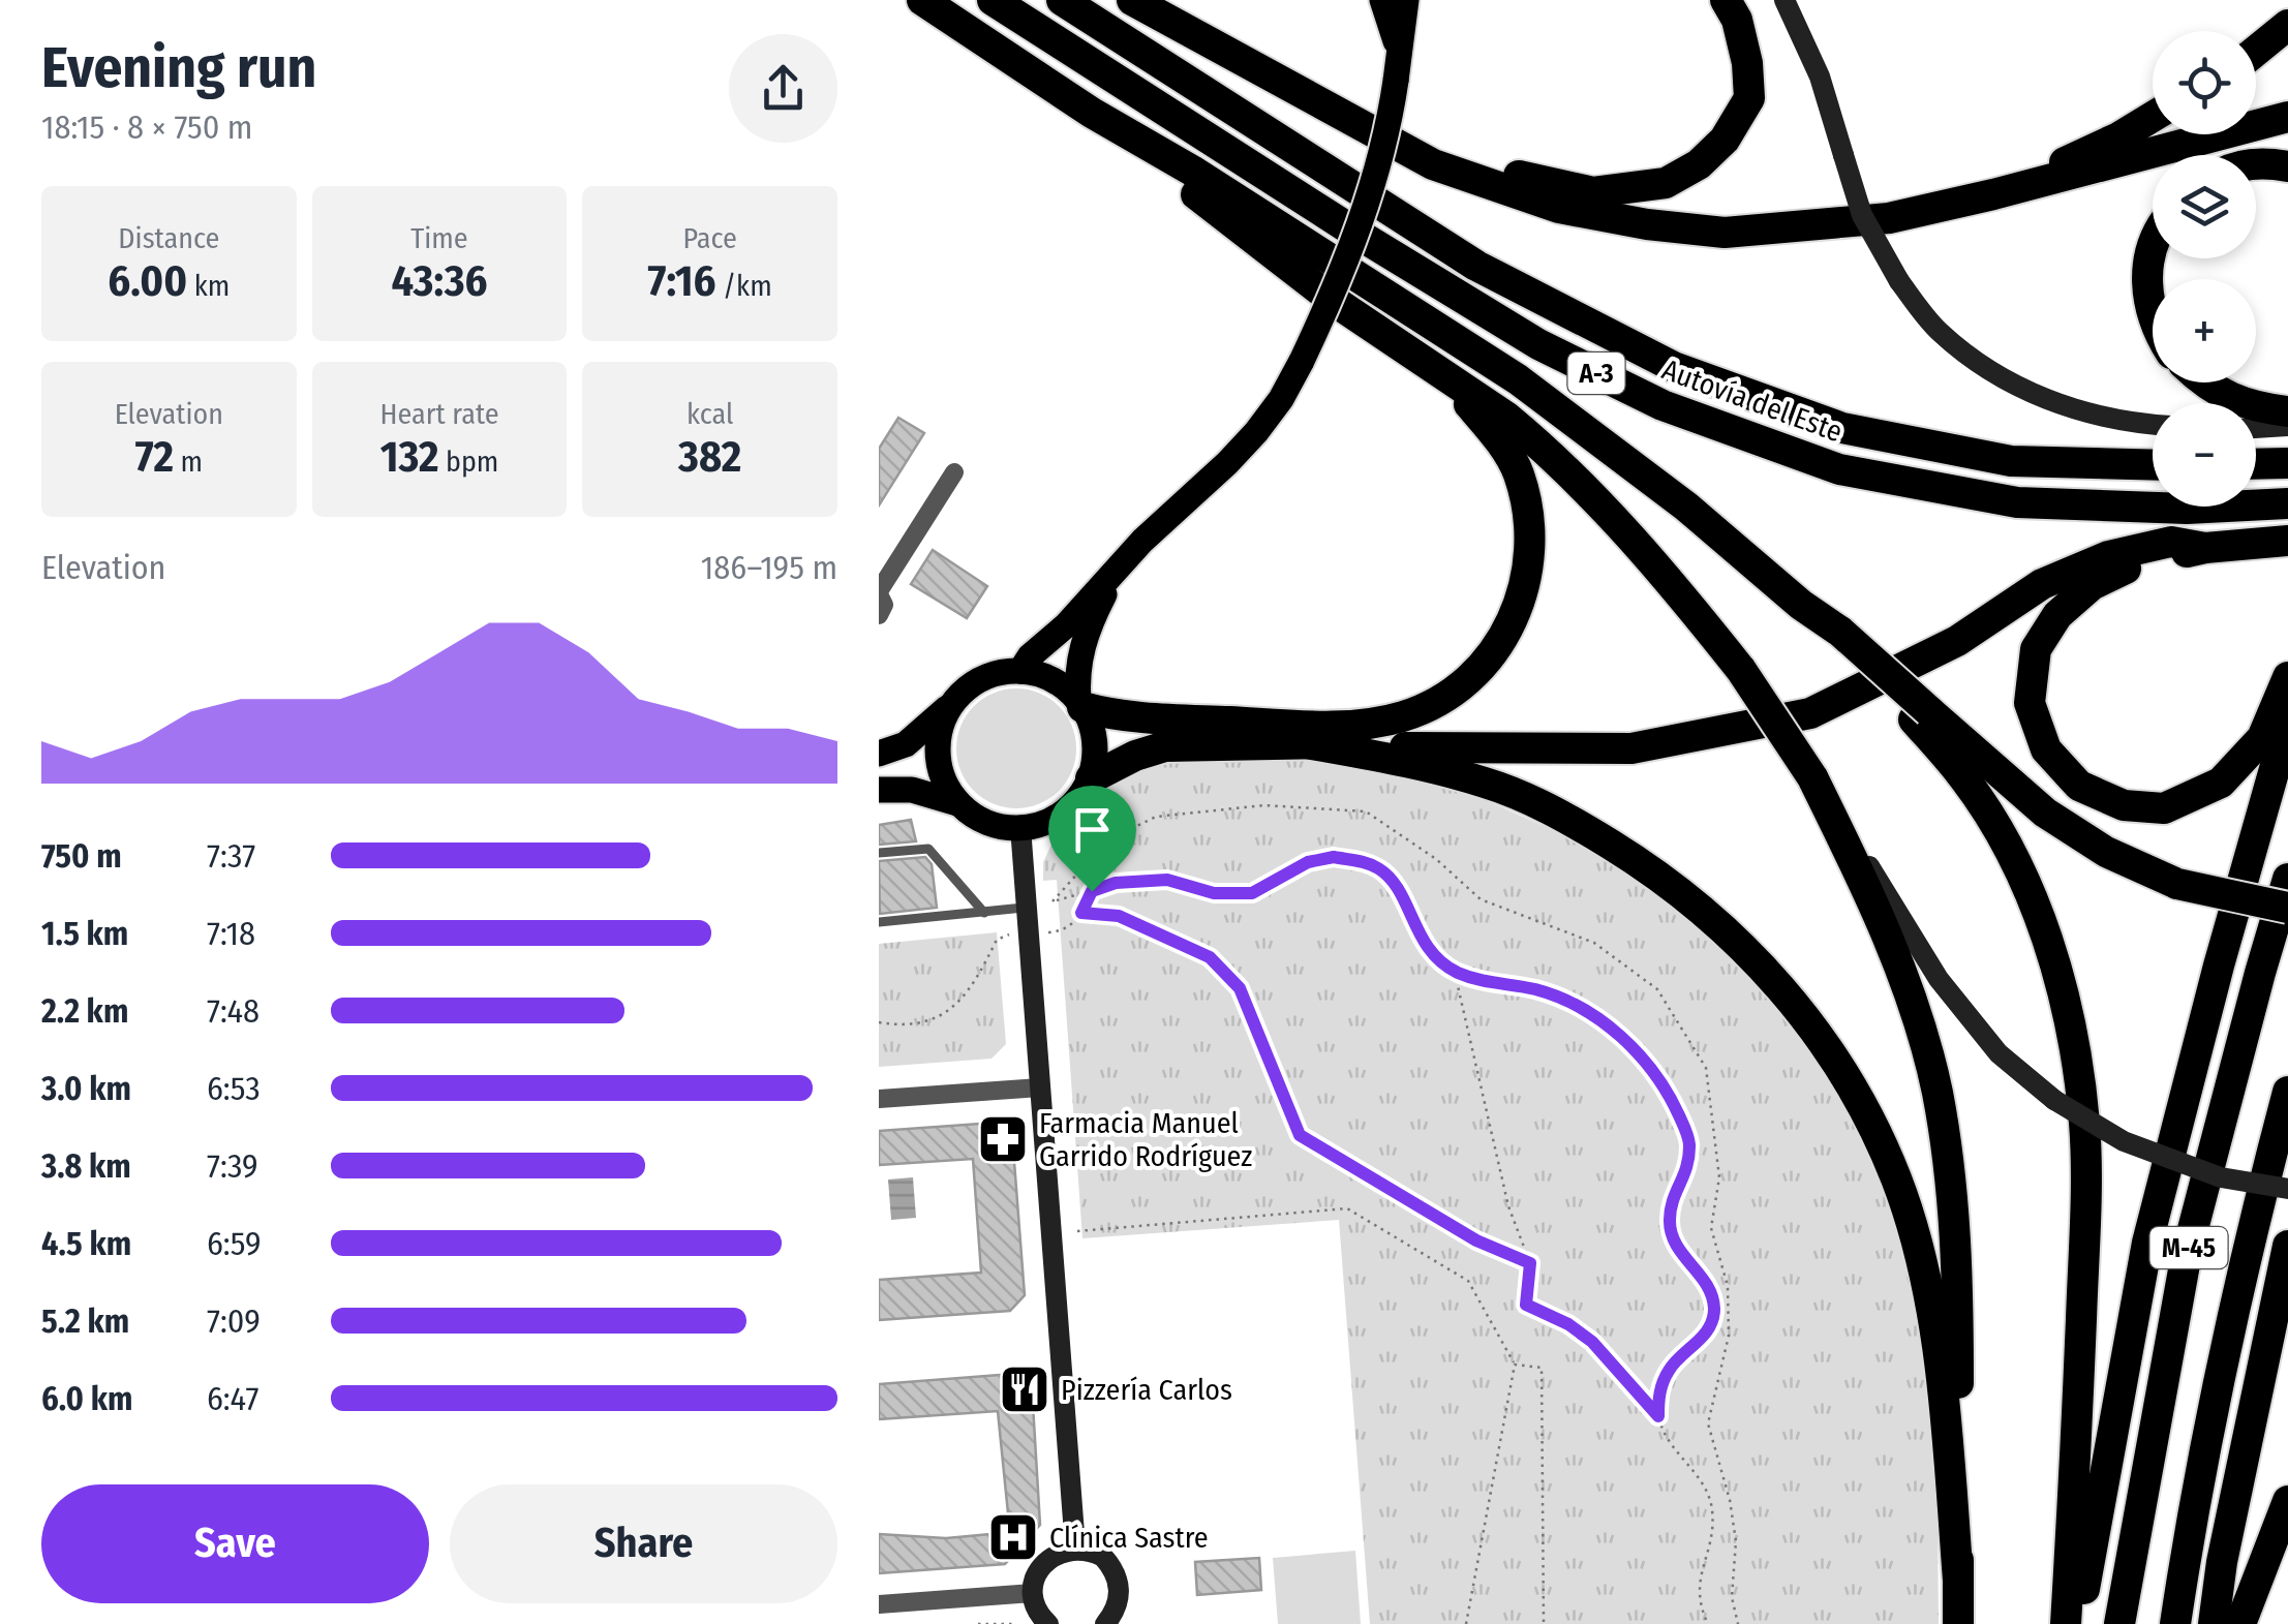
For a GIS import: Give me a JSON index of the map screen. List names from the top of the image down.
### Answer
{
  "streets": {
    "highway": ["A-3", "Autovía del Este", "M-45"]
  },
  "places": {
    "pharmacy": ["Farmacia Manuel Garrido Rodríguez"],
    "restaurant": ["Pizzería Carlos"],
    "hospital": ["Clínica Sastre"]
  },
  "page": {
    "heading": ["Evening run", "18:15 · 8 × 750 m"],
    "map_buttons": ["+", "−"],
    "stats": [
      ["Distance", "6.00 km"],
      ["Time", "43:36"],
      ["Pace", "7:16 /km"],
      ["Elevation", "72 m"],
      ["Heart rate", "132 bpm"],
      ["kcal", "382"]
    ],
    "chart": ["Elevation", "186–195 m"],
    "list": [
      {
        "name": "750 m",
        "note": "7:37"
      },
      {
        "name": "1.5 km",
        "note": "7:18"
      },
      {
        "name": "2.2 km",
        "note": "7:48"
      },
      {
        "name": "3.0 km",
        "note": "6:53"
      },
      {
        "name": "3.8 km",
        "note": "7:39"
      },
      {
        "name": "4.5 km",
        "note": "6:59"
      },
      {
        "name": "5.2 km",
        "note": "7:09"
      },
      {
        "name": "6.0 km",
        "note": "6:47"
      }
    ],
    "buttons": ["Save", "Share"]
  }
}
